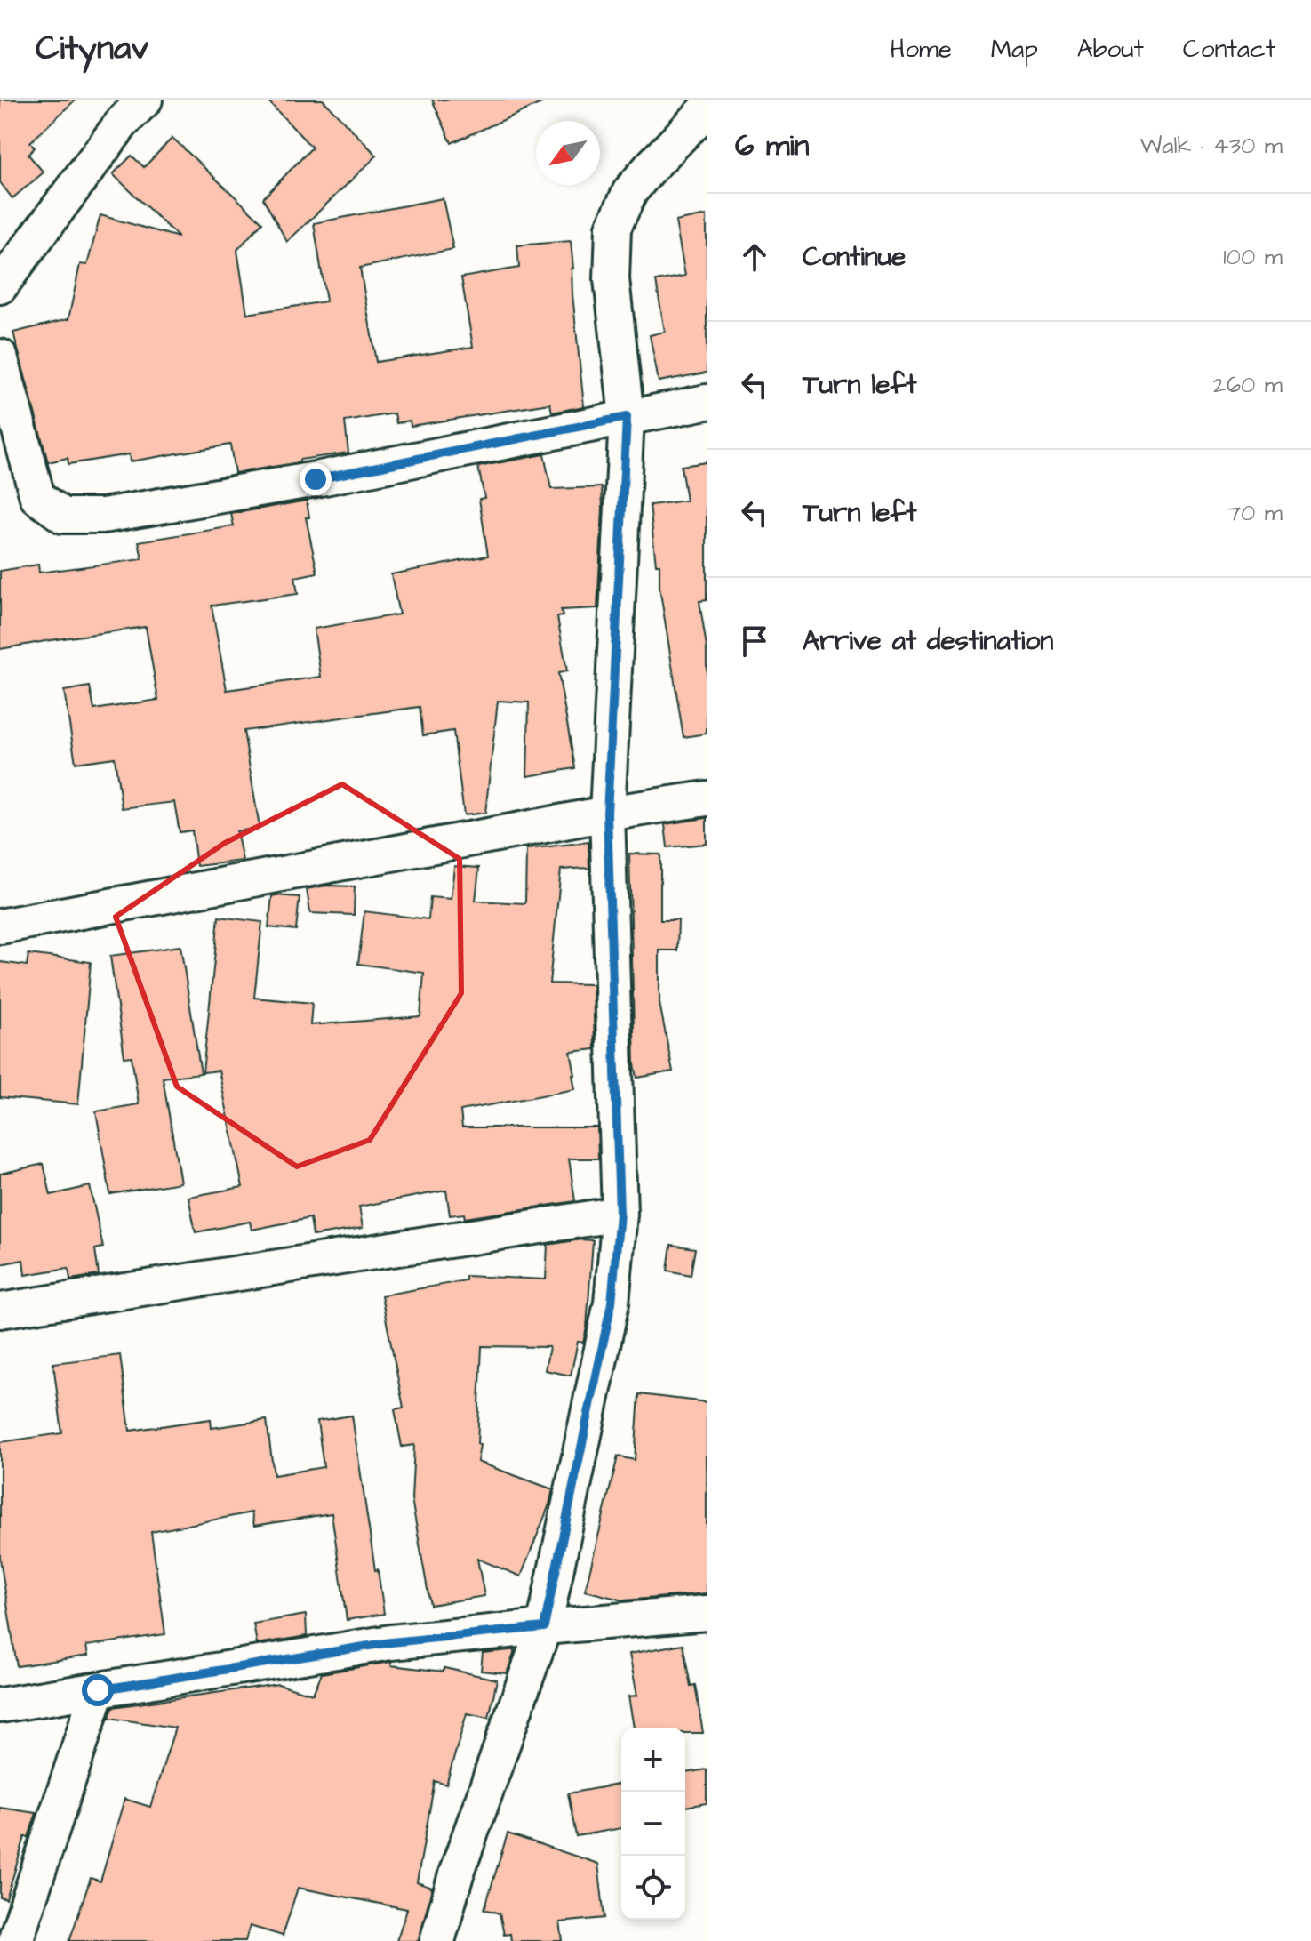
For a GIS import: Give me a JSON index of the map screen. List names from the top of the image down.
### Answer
{
  "north": "bottom left",
  "page": {
    "header": "Citynav",
    "nav": [
      "Home",
      "Map",
      "About",
      "Contact"
    ],
    "heading": ["6 min", "Walk · 430 m"],
    "list": [
      ["Continue", "100 m"],
      ["Turn left", "260 m"],
      ["Turn left", "70 m"],
      "Arrive at destination"
    ],
    "map_buttons": ["+", "−"]
  }
}
